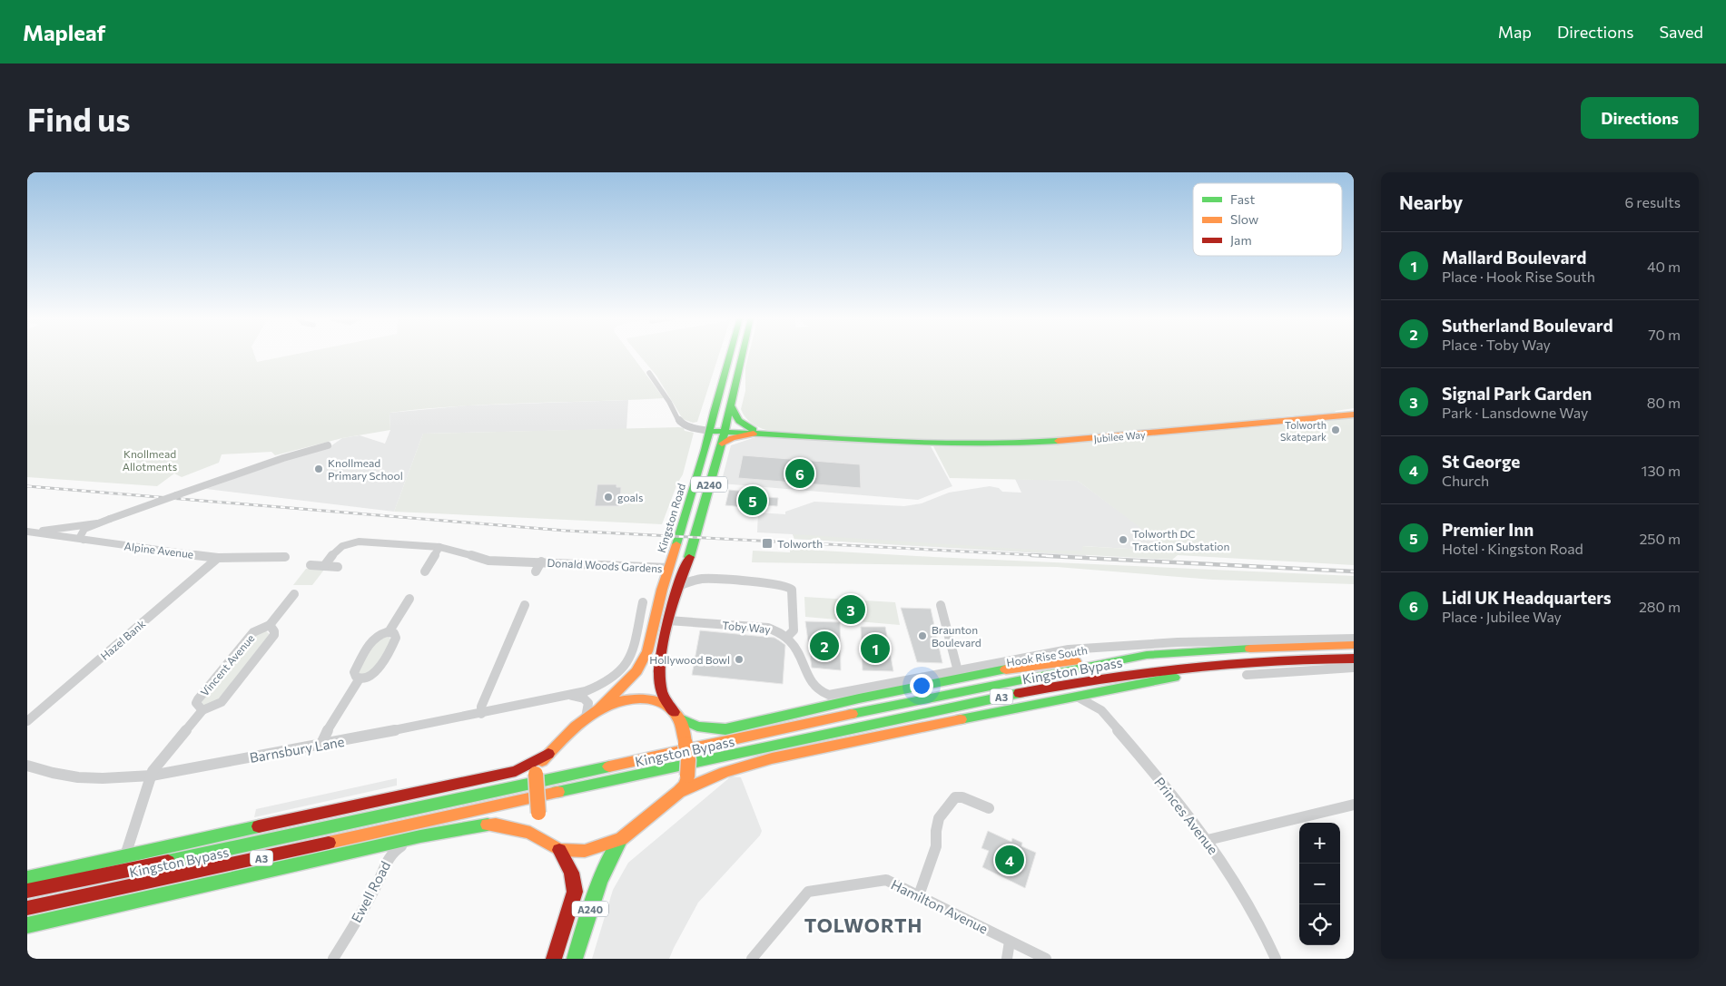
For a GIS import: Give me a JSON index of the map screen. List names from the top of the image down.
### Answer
{
  "streets": {
    "main road": [
      "Jubilee Way",
      "A240",
      "Kingston Road",
      "Kingston Bypass",
      "A3"
    ],
    "street": [
      "Alpine Avenue",
      "Donald Woods Gardens",
      "Toby Way",
      "Hazel Bank",
      "Hook Rise South",
      "Vincent Avenue",
      "Barnsbury Lane",
      "Princes Avenue",
      "Ewell Road",
      "Hamilton Avenue"
    ]
  },
  "crossings": [
    ["Jubilee Way", "A240"],
    ["Jubilee Way", "Kingston Road"],
    ["A240", "Kingston Road"],
    ["A240", "Toby Way"],
    ["A240", "Barnsbury Lane"],
    ["Kingston Road", "Donald Woods Gardens"],
    ["Kingston Road", "Barnsbury Lane"],
    ["Alpine Avenue", "Hazel Bank"],
    ["Vincent Avenue", "Barnsbury Lane"]
  ],
  "districts": ["TOLWORTH"],
  "parks": ["Knollmead Allotments"],
  "places": {
    "other": [
      "Tolworth Skatepark",
      "Knollmead Primary School",
      "goals",
      "Tolworth DC Traction Substation",
      "Braunton Boulevard",
      "Hollywood Bowl"
    ],
    "transit": ["Tolworth"]
  },
  "legend": ["Fast", "Slow", "Jam"],
  "page": {
    "header": "Mapleaf",
    "nav": ["Map", "Directions", "Saved"],
    "buttons": "Directions",
    "title": "Find us",
    "heading": ["Nearby", "6 results"],
    "list": [
      {
        "mark": "1",
        "name": "Mallard Boulevard",
        "note": "Place · Hook Rise South",
        "value": "40 m"
      },
      {
        "mark": "2",
        "name": "Sutherland Boulevard",
        "note": "Place · Toby Way",
        "value": "70 m"
      },
      {
        "mark": "3",
        "name": "Signal Park Garden",
        "note": "Park · Lansdowne Way",
        "value": "80 m"
      },
      {
        "mark": "4",
        "name": "St George",
        "note": "Church",
        "value": "130 m"
      },
      {
        "mark": "5",
        "name": "Premier Inn",
        "note": "Hotel · Kingston Road",
        "value": "250 m"
      },
      {
        "mark": "6",
        "name": "Lidl UK Headquarters",
        "note": "Place · Jubilee Way",
        "value": "280 m"
      }
    ],
    "pins": [
      "6",
      "5",
      "3",
      "2",
      "1",
      "4"
    ],
    "map_buttons": ["+", "−"]
  }
}
